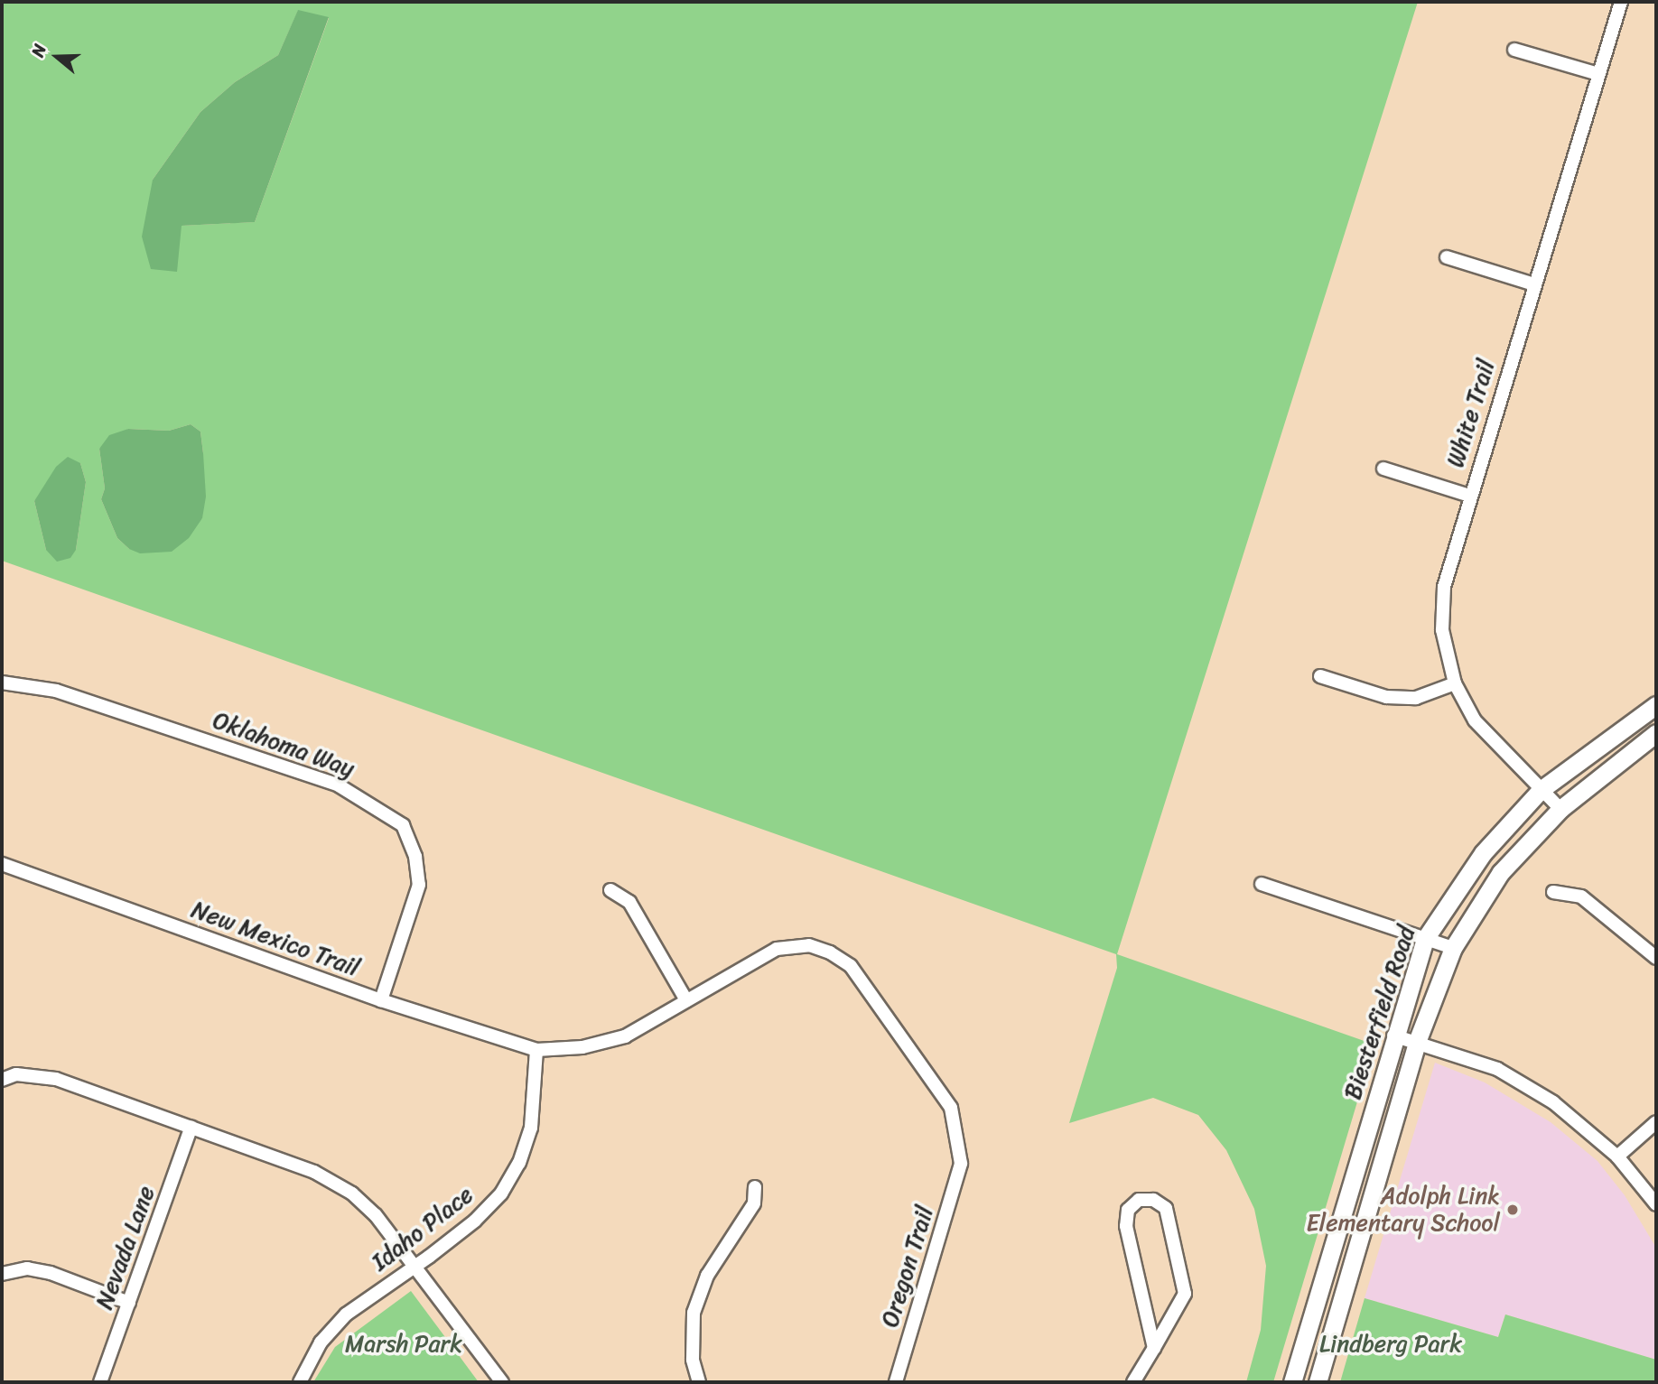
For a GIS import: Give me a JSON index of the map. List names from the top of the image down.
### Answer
{
  "streets": {
    "street": [
      "White Trail",
      "Oklahoma Way",
      "New Mexico Trail",
      "Biesterfield Road",
      "Idaho Place",
      "Nevada Lane",
      "Oregon Trail"
    ]
  },
  "crossings": [
    ["White Trail", "Biesterfield Road"],
    ["Oklahoma Way", "New Mexico Trail"],
    ["New Mexico Trail", "Idaho Place"]
  ],
  "parks": ["Marsh Park", "Lindberg Park"],
  "places": ["Adolph Link Elementary School"],
  "north": "left"
}
